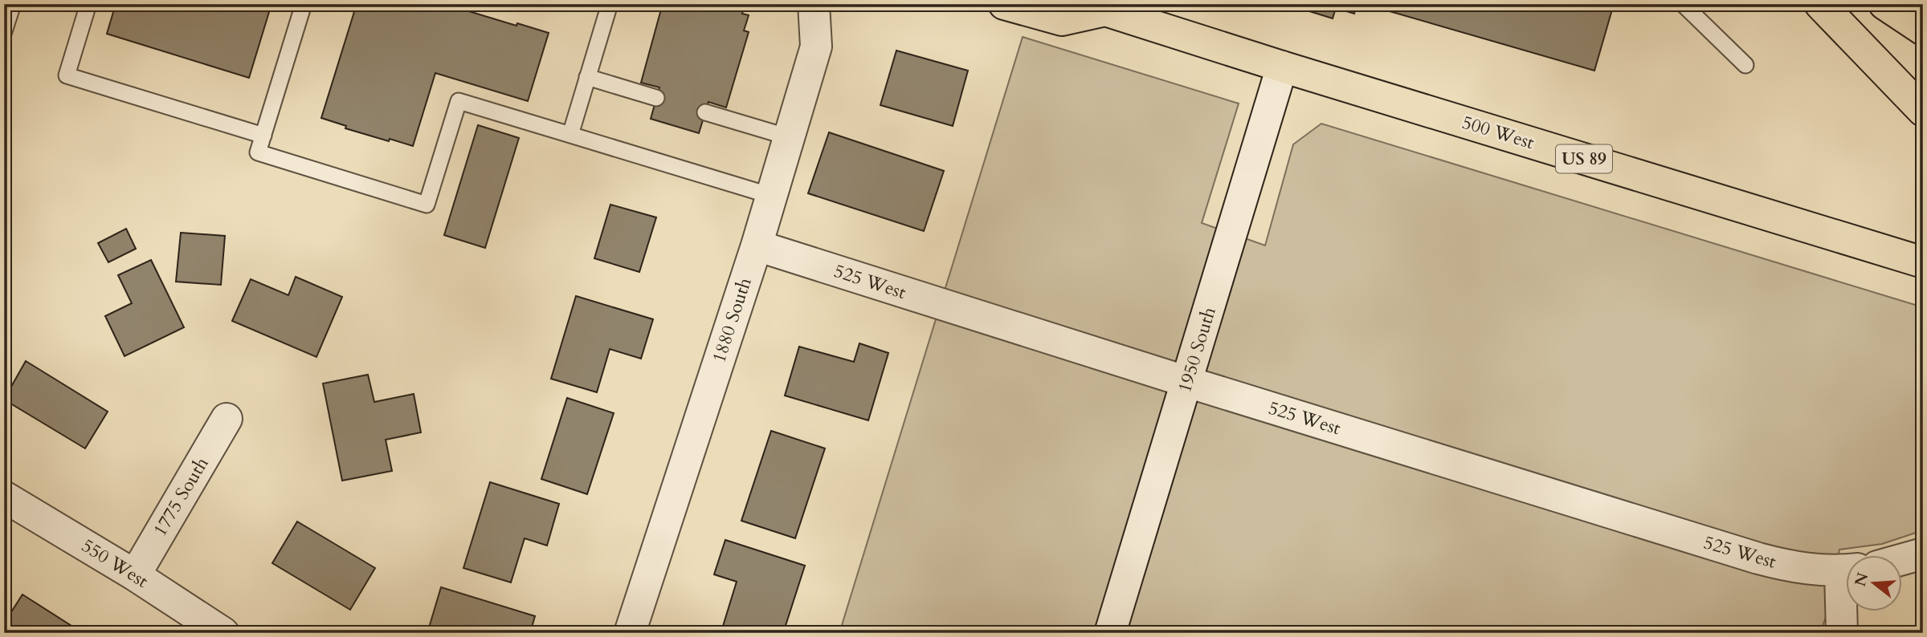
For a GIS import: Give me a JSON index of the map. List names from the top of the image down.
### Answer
{
  "streets": {
    "main road": ["500 West", "US 89"],
    "street": [
      "525 West",
      "1880 South",
      "1950 South",
      "1775 South",
      "550 West"
    ]
  },
  "crossings": [
    ["500 West", "1950 South"],
    ["525 West", "1880 South"],
    ["525 West", "1950 South"],
    ["1775 South", "550 West"]
  ],
  "north": "left"
}
